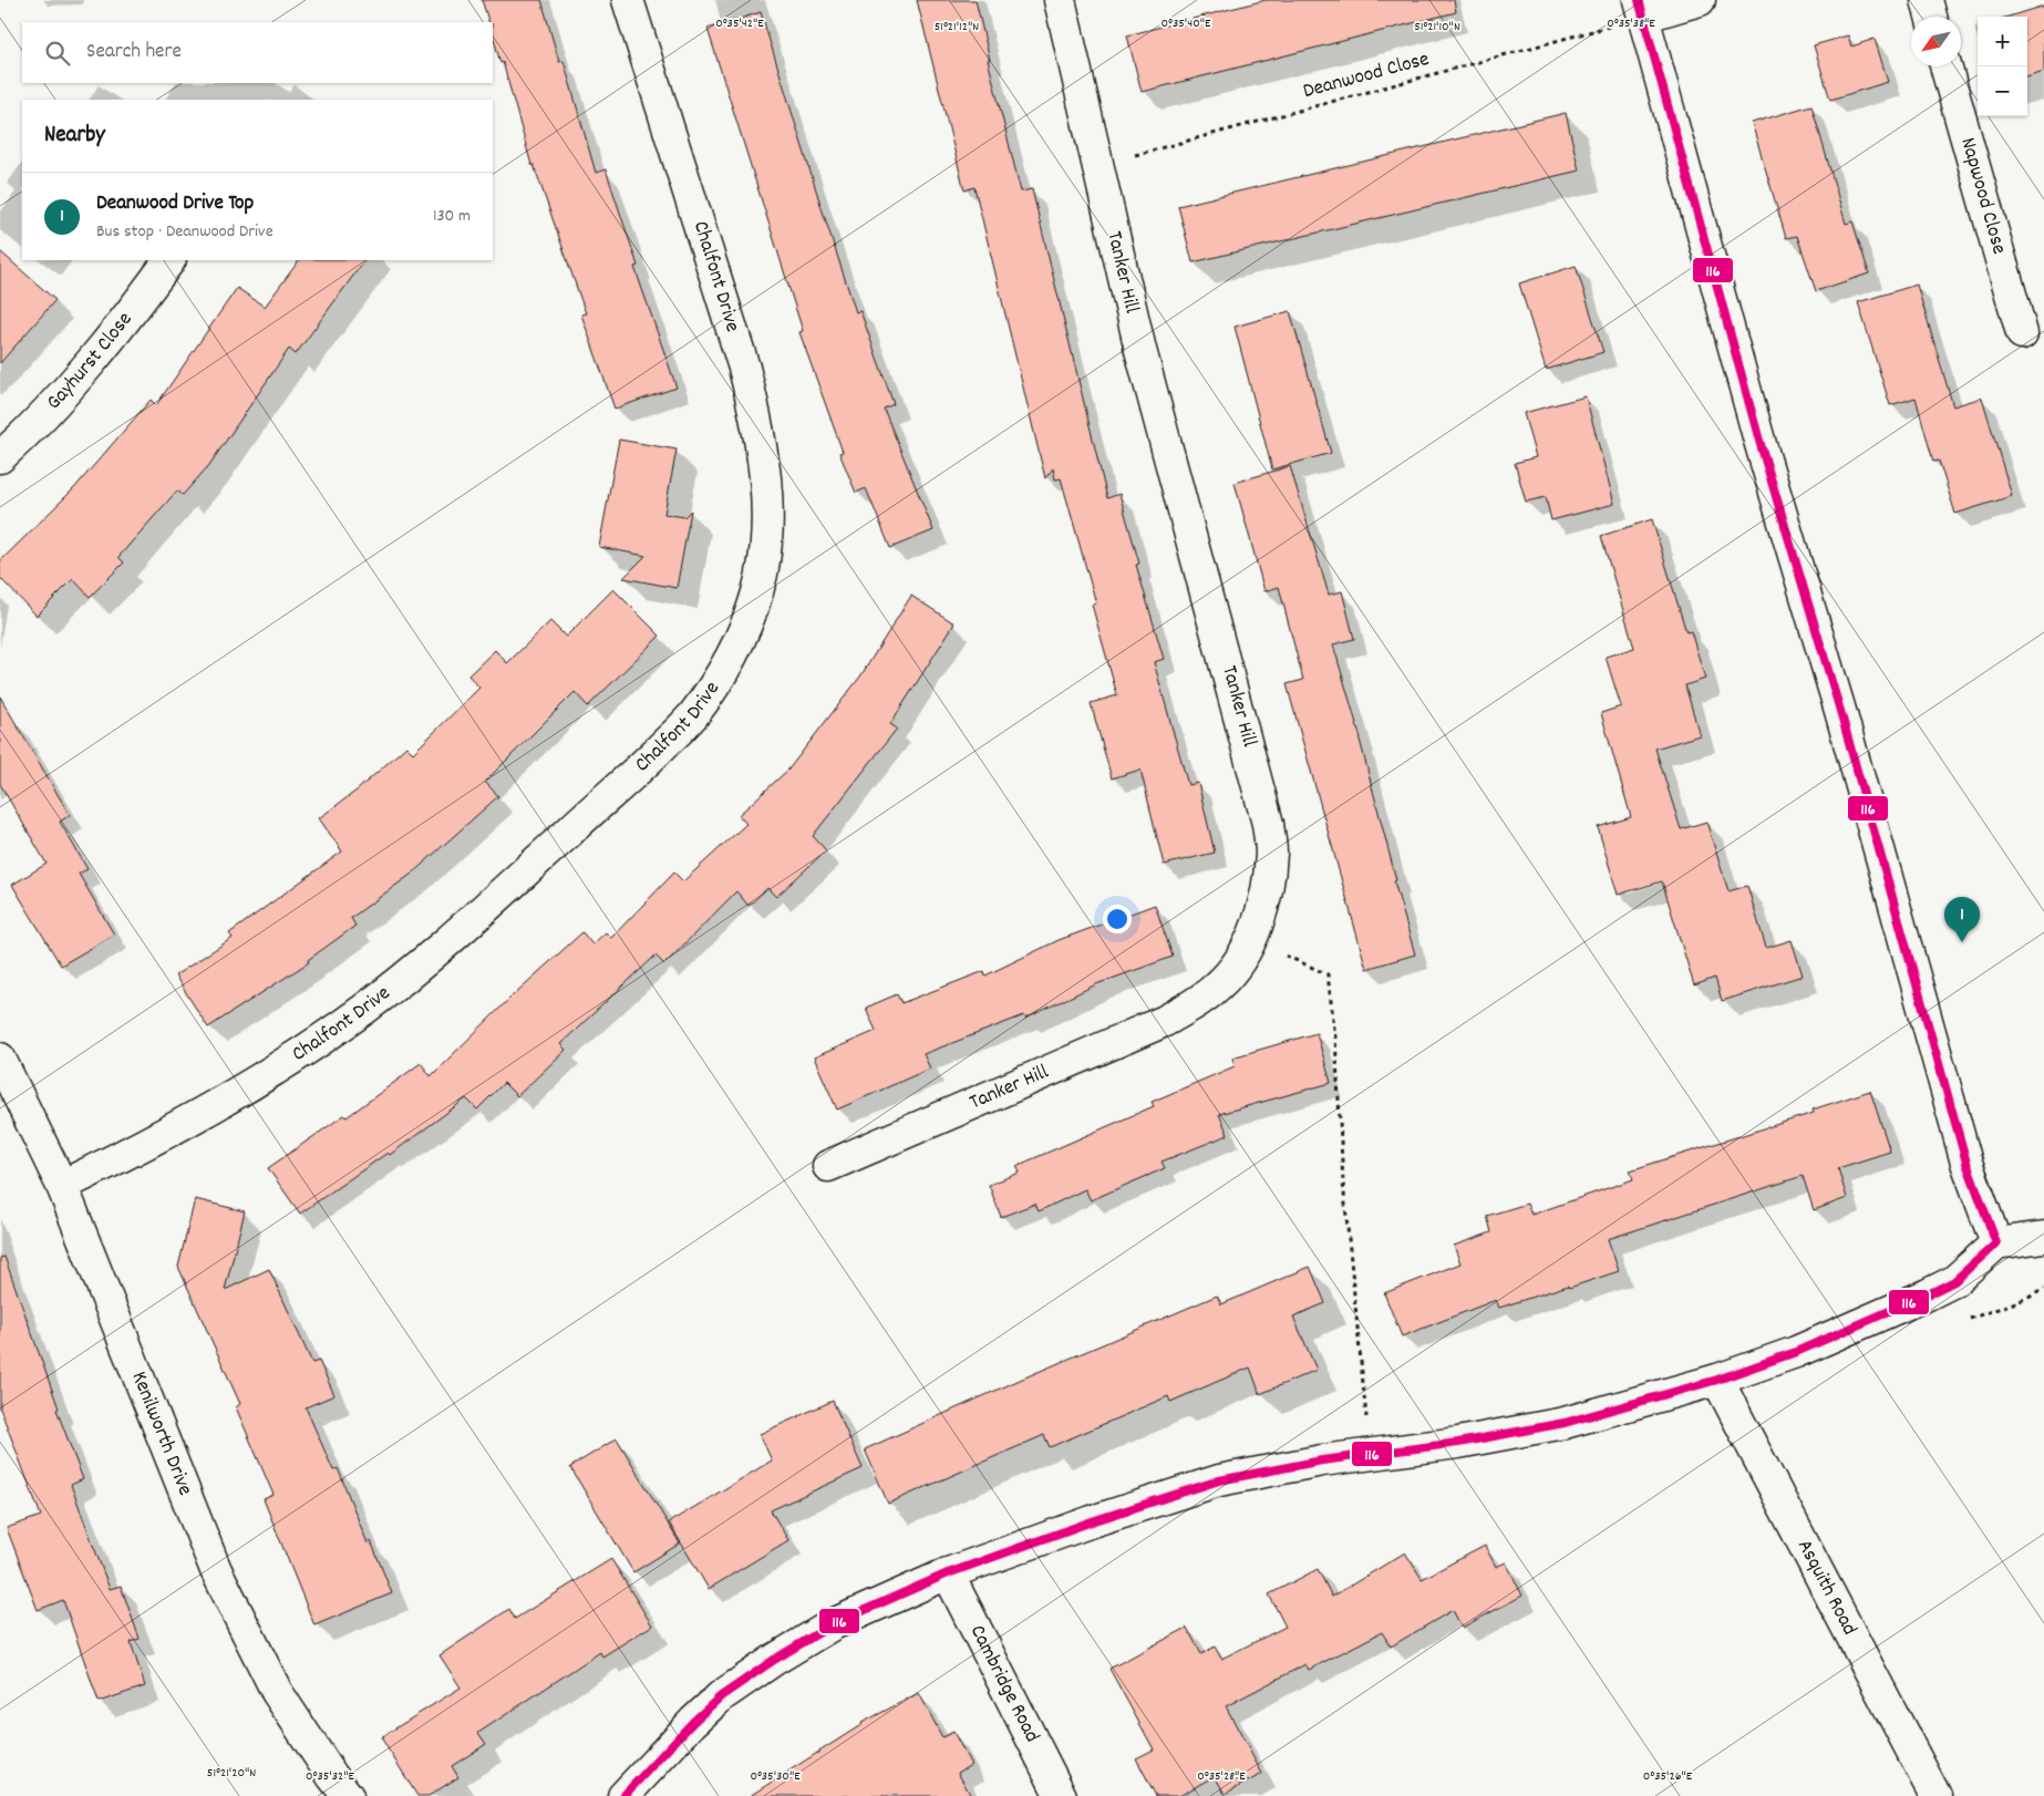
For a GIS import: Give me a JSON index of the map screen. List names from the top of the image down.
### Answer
{
  "streets": {
    "street": [
      "Napwood Close",
      "Tanker Hill",
      "Chalfont Drive",
      "Gayhurst Close",
      "Kenilworth Drive",
      "Asquith Road",
      "Cambridge Road"
    ],
    "path": ["Deanwood Close"]
  },
  "crossings": [
    ["Deanwood Close", "Tanker Hill"],
    ["Chalfont Drive", "Kenilworth Drive"]
  ],
  "lines": ["transit line 116"],
  "north": "bottom left",
  "page": {
    "map_buttons": ["+", "−"],
    "search": "Search here",
    "heading": "Nearby",
    "list": [
      {
        "mark": "1",
        "name": "Deanwood Drive Top",
        "note": "Bus stop · Deanwood Drive",
        "value": "130 m"
      }
    ],
    "pins": "1"
  },
  "coordinates": [
    "0°35'42\"E",
    "0°35'40\"E",
    "0°35'38\"E",
    "51°21'12\"N",
    "51°21'10\"N",
    "51°21'20\"N",
    "0°35'32\"E",
    "0°35'30\"E",
    "0°35'28\"E",
    "0°35'26\"E"
  ]
}
